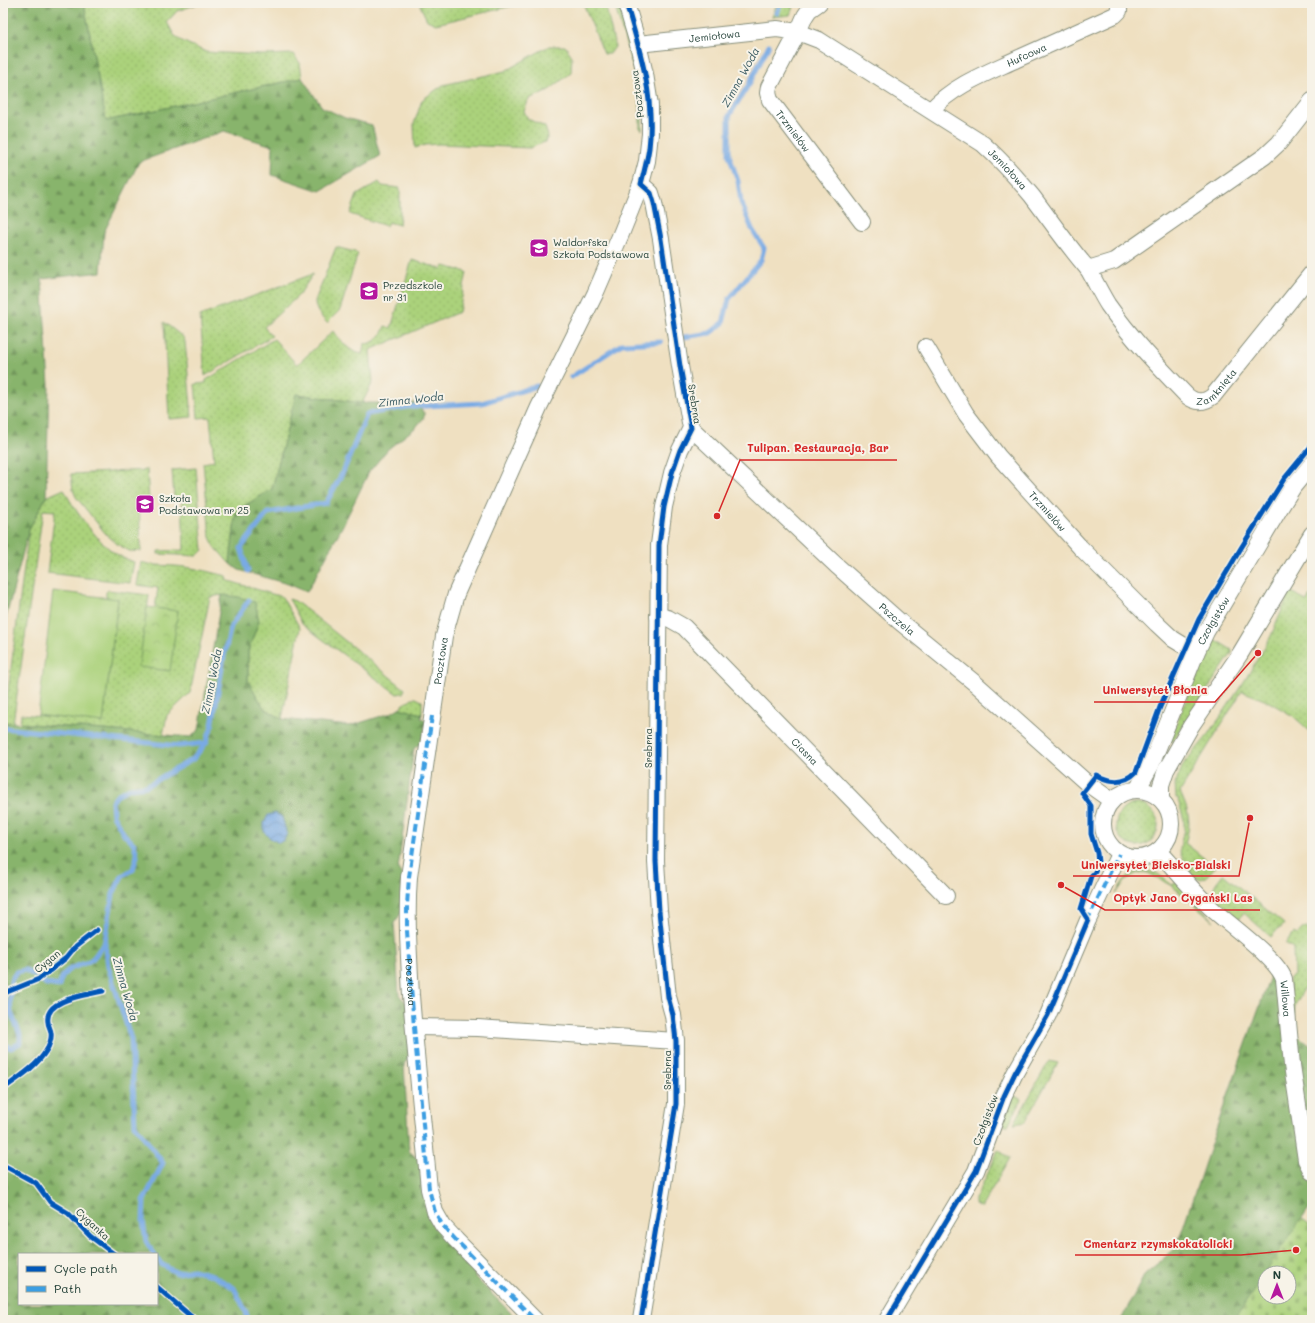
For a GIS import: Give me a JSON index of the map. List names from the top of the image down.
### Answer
{
  "streets": {
    "street": [
      "Jemiołowa",
      "Hufcowa",
      "Pocztowa",
      "Trzmielów",
      "Zamknięta",
      "Srebrna",
      "Pszczela",
      "Czołgistów",
      "Ciasna",
      "Willowa"
    ],
    "cycle path": ["Cygan", "Cyganka"]
  },
  "crossings": [
    ["Jemiołowa", "Hufcowa"],
    ["Jemiołowa", "Pocztowa"],
    ["Jemiołowa", "Trzmielów"],
    ["Jemiołowa", "Zamknięta"],
    ["Pocztowa", "Srebrna"],
    ["Trzmielów", "Czołgistów"],
    ["Srebrna", "Pszczela"],
    ["Srebrna", "Ciasna"],
    ["Pszczela", "Czołgistów"],
    ["Pszczela", "Willowa"],
    ["Czołgistów", "Willowa"]
  ],
  "water": ["Zimna Woda"],
  "places": {
    "school or university": ["Waldorfska Szkoła Podstawowa", "Przedszkole nr 31", "Szkoła Podstawowa nr 25"],
    "other": [
      "Tulipan. Restauracja, Bar",
      "Uniwersytet Błonia",
      "Uniwersytet Bielsko-Bialski",
      "Optyk Jano Cygański Las",
      "Cmentarz rzymskokatolicki"
    ]
  },
  "legend": ["Cycle path", "Path"],
  "north": "top"
}
